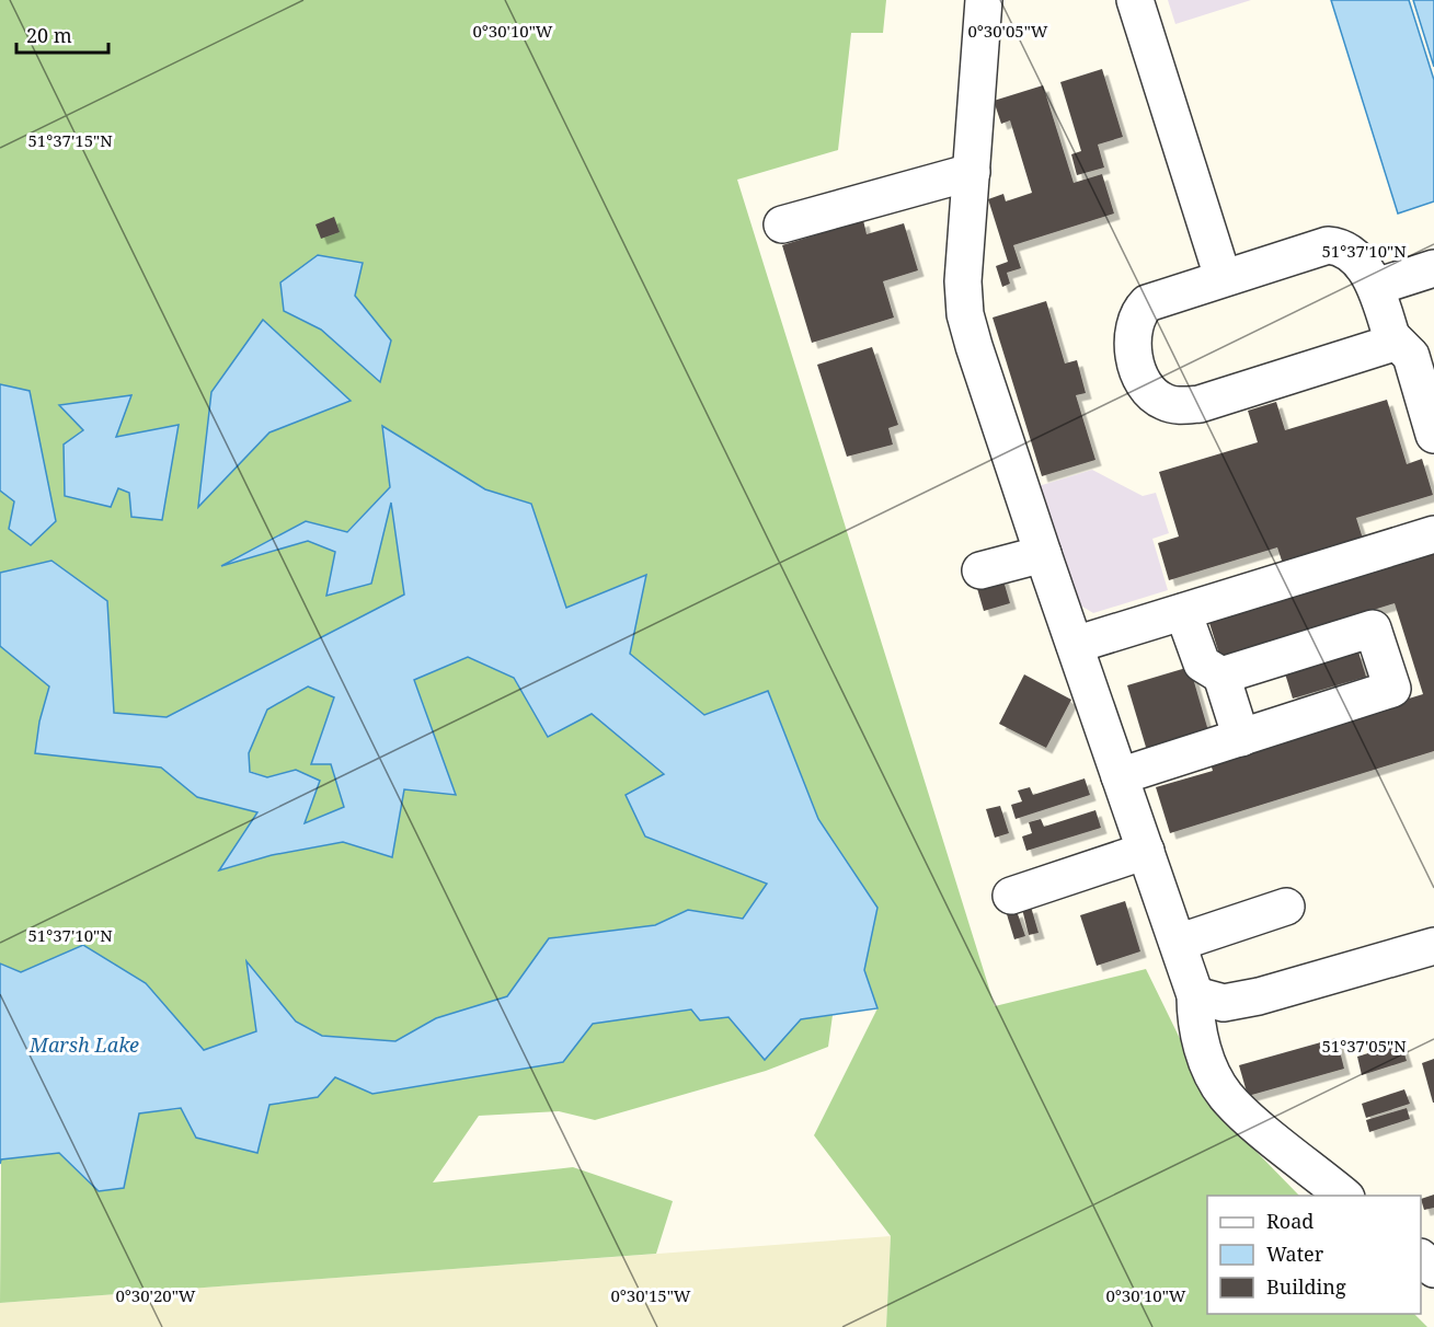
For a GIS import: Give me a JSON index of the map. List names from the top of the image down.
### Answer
{
  "water": ["Marsh Lake"],
  "legend": ["Road", "Water", "Building"],
  "scale_bar": "20 m",
  "coordinates": [
    "0°30'05\"W",
    "0°30'10\"W",
    "51°37'15\"N",
    "51°37'10\"N",
    "51°37'05\"N",
    "0°30'20\"W",
    "0°30'15\"W"
  ]
}
